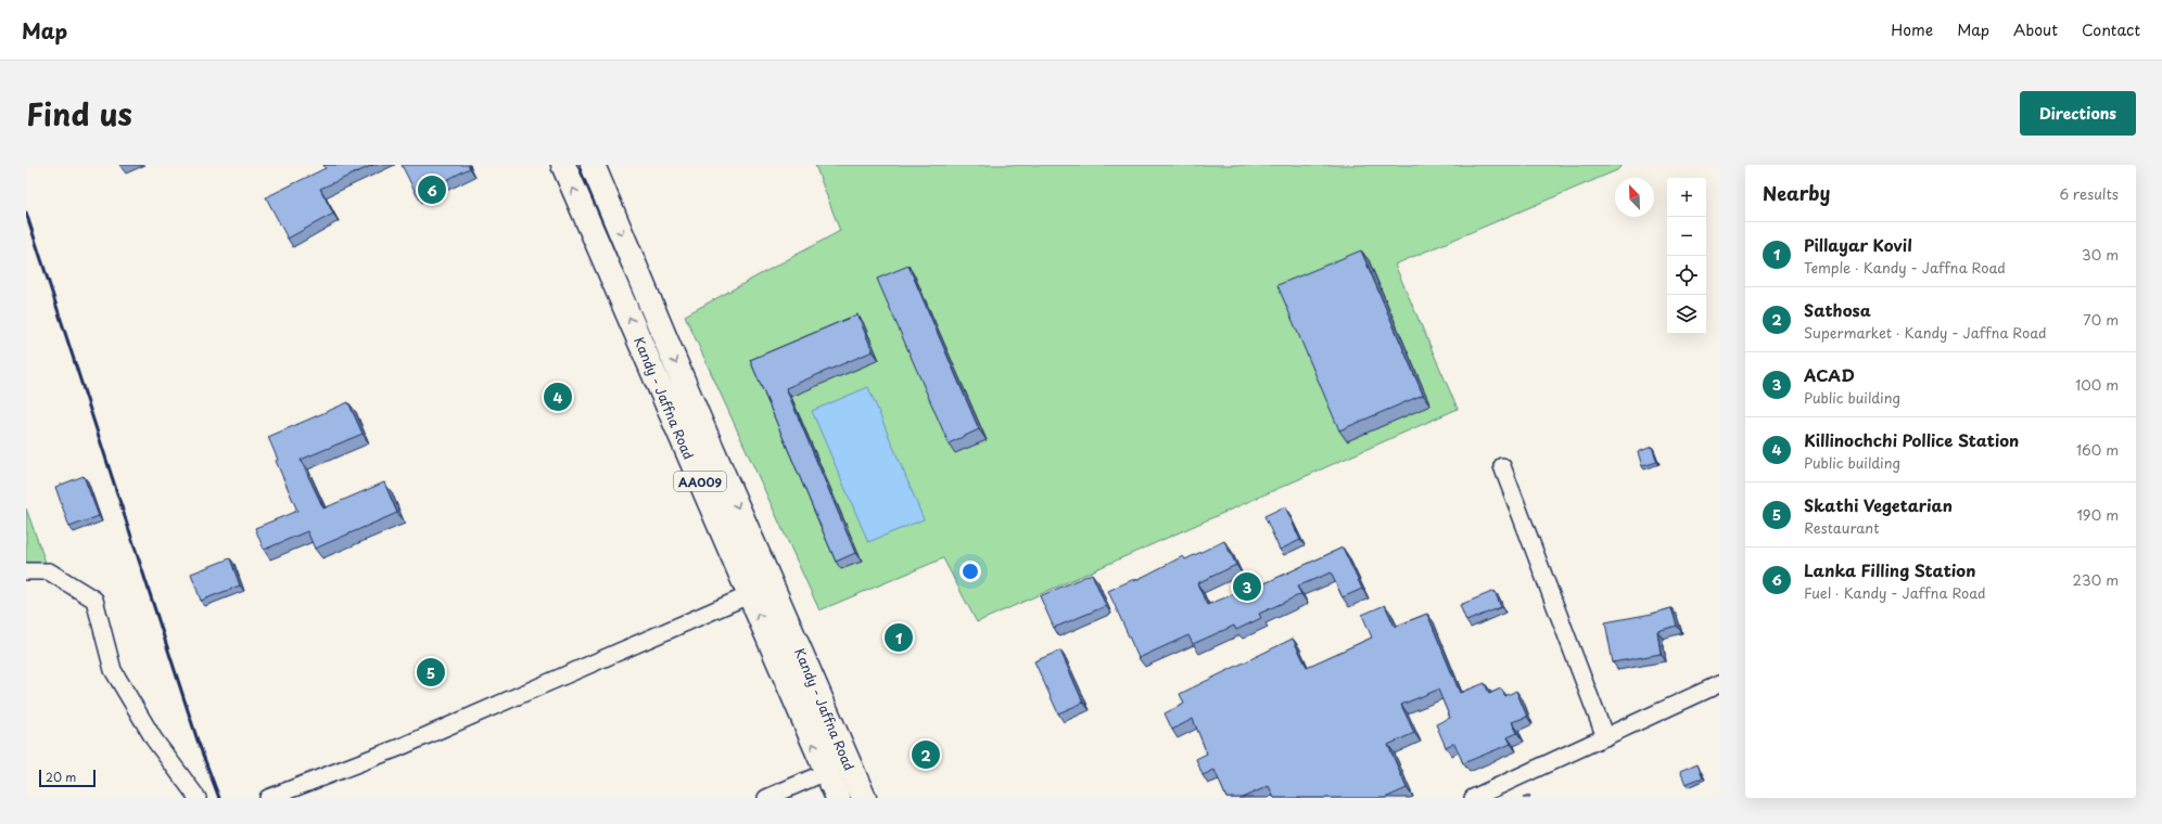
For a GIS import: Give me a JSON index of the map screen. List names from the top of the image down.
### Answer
{
  "streets": {
    "highway": ["Kandy - Jaffna Road", "AA009"]
  },
  "scale_bar": "20 m",
  "north": "top left",
  "page": {
    "header": "Map",
    "nav": [
      "Home",
      "Map",
      "About",
      "Contact"
    ],
    "title": "Find us",
    "buttons": "Directions",
    "heading": ["Nearby", "6 results"],
    "pins": [
      "6",
      "4",
      "3",
      "1",
      "5",
      "2"
    ],
    "map_buttons": ["+", "−"],
    "list": [
      {
        "mark": "1",
        "name": "Pillayar Kovil",
        "note": "Temple · Kandy - Jaffna Road",
        "value": "30 m"
      },
      {
        "mark": "2",
        "name": "Sathosa",
        "note": "Supermarket · Kandy - Jaffna Road",
        "value": "70 m"
      },
      {
        "mark": "3",
        "name": "ACAD",
        "note": "Public building",
        "value": "100 m"
      },
      {
        "mark": "4",
        "name": "Killinochchi Pollice Station",
        "note": "Public building",
        "value": "160 m"
      },
      {
        "mark": "5",
        "name": "Skathi Vegetarian",
        "note": "Restaurant",
        "value": "190 m"
      },
      {
        "mark": "6",
        "name": "Lanka Filling Station",
        "note": "Fuel · Kandy - Jaffna Road",
        "value": "230 m"
      }
    ],
    "scale": "20 m"
  }
}
